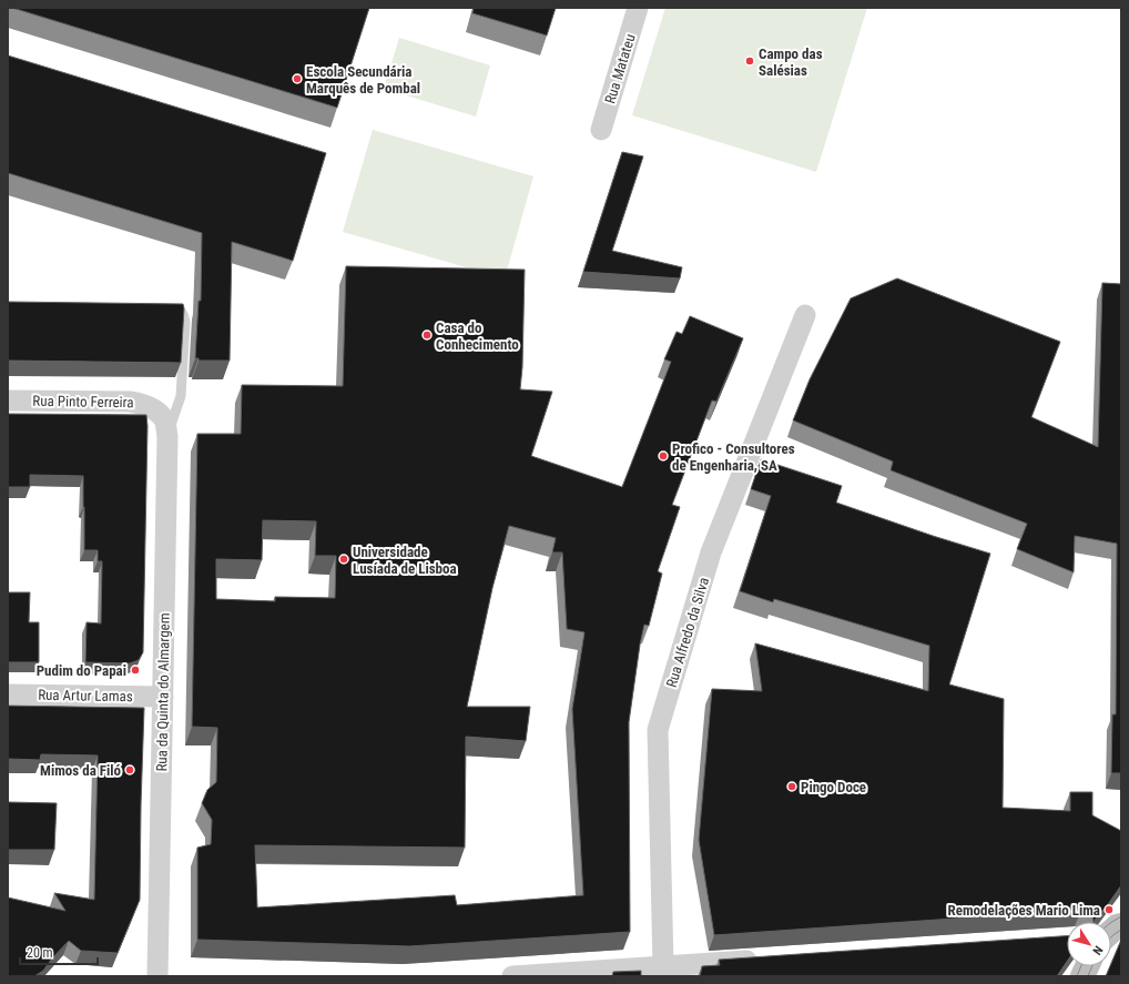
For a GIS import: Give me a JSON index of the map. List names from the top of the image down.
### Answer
{
  "streets": {
    "street": [
      "Rua Matateu",
      "Rua Pinto Ferreira",
      "Rua Alfredo da Silva",
      "Rua da Quinta do Almargem",
      "Rua Artur Lamas"
    ]
  },
  "crossings": [
    ["Rua Pinto Ferreira", "Rua da Quinta do Almargem"],
    ["Rua da Quinta do Almargem", "Rua Artur Lamas"]
  ],
  "places": [
    "Campo das Salésias",
    "Escola Secundária Marquês de Pombal",
    "Casa do Conhecimento",
    "Profico - Consultores de Engenharia, SA",
    "Universidade Lusíada de Lisboa",
    "Pudim do Papai",
    "Mimos da Filó",
    "Pingo Doce",
    "Remodelações Mario Lima"
  ],
  "scale_bar": "20 m",
  "north": "bottom right"
}
